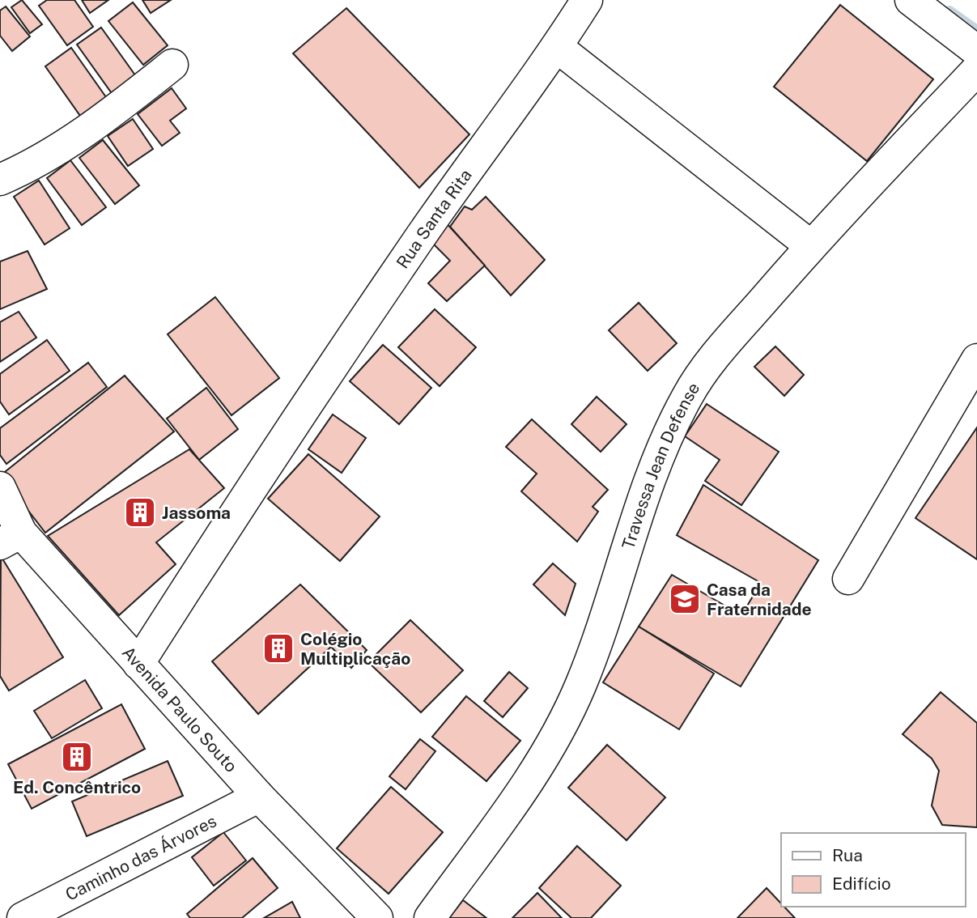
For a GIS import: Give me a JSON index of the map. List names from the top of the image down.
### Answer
{
  "streets": {
    "street": [
      "Rua Santa Rita",
      "Travessa Jean Defense",
      "Avenida Paulo Souto",
      "Caminho das Árvores"
    ]
  },
  "crossings": [
    ["Rua Santa Rita", "Avenida Paulo Souto"],
    ["Avenida Paulo Souto", "Caminho das Árvores"]
  ],
  "places": {
    "building": ["Jassoma", "Colégio Multiplicação", "Ed. Concêntrico"],
    "school or university": ["Casa da Fraternidade"]
  },
  "legend": ["Rua", "Edifício"]
}
